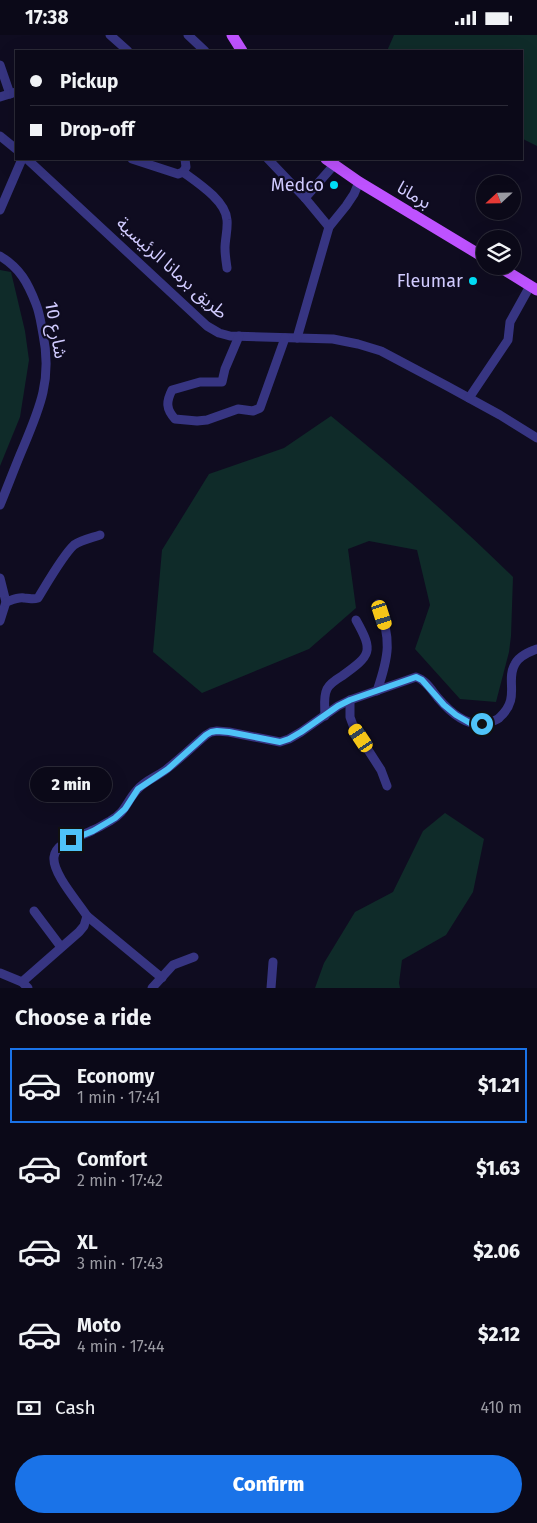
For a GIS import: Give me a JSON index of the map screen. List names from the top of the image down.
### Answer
{
  "streets": {
    "main road": ["برمانا"],
    "street": ["طريق برمانا الرئيسية", "شارع 10"]
  },
  "places": ["Medco", "Fleumar"],
  "north": "left",
  "page": {
    "status": "17:38",
    "banner": ["Pickup", "Drop-off"],
    "bubble": "2 min",
    "heading": "Choose a ride",
    "list": [
      {
        "name": "Economy",
        "note": "1 min · 17:41",
        "value": "$1.21"
      },
      {
        "name": "Comfort",
        "note": "2 min · 17:42",
        "value": "$1.63"
      },
      {
        "name": "XL",
        "note": "3 min · 17:43",
        "value": "$2.06"
      },
      {
        "name": "Moto",
        "note": "4 min · 17:44",
        "value": "$2.12"
      }
    ],
    "pay": ["Cash", "410 m"],
    "buttons": "Confirm"
  }
}
